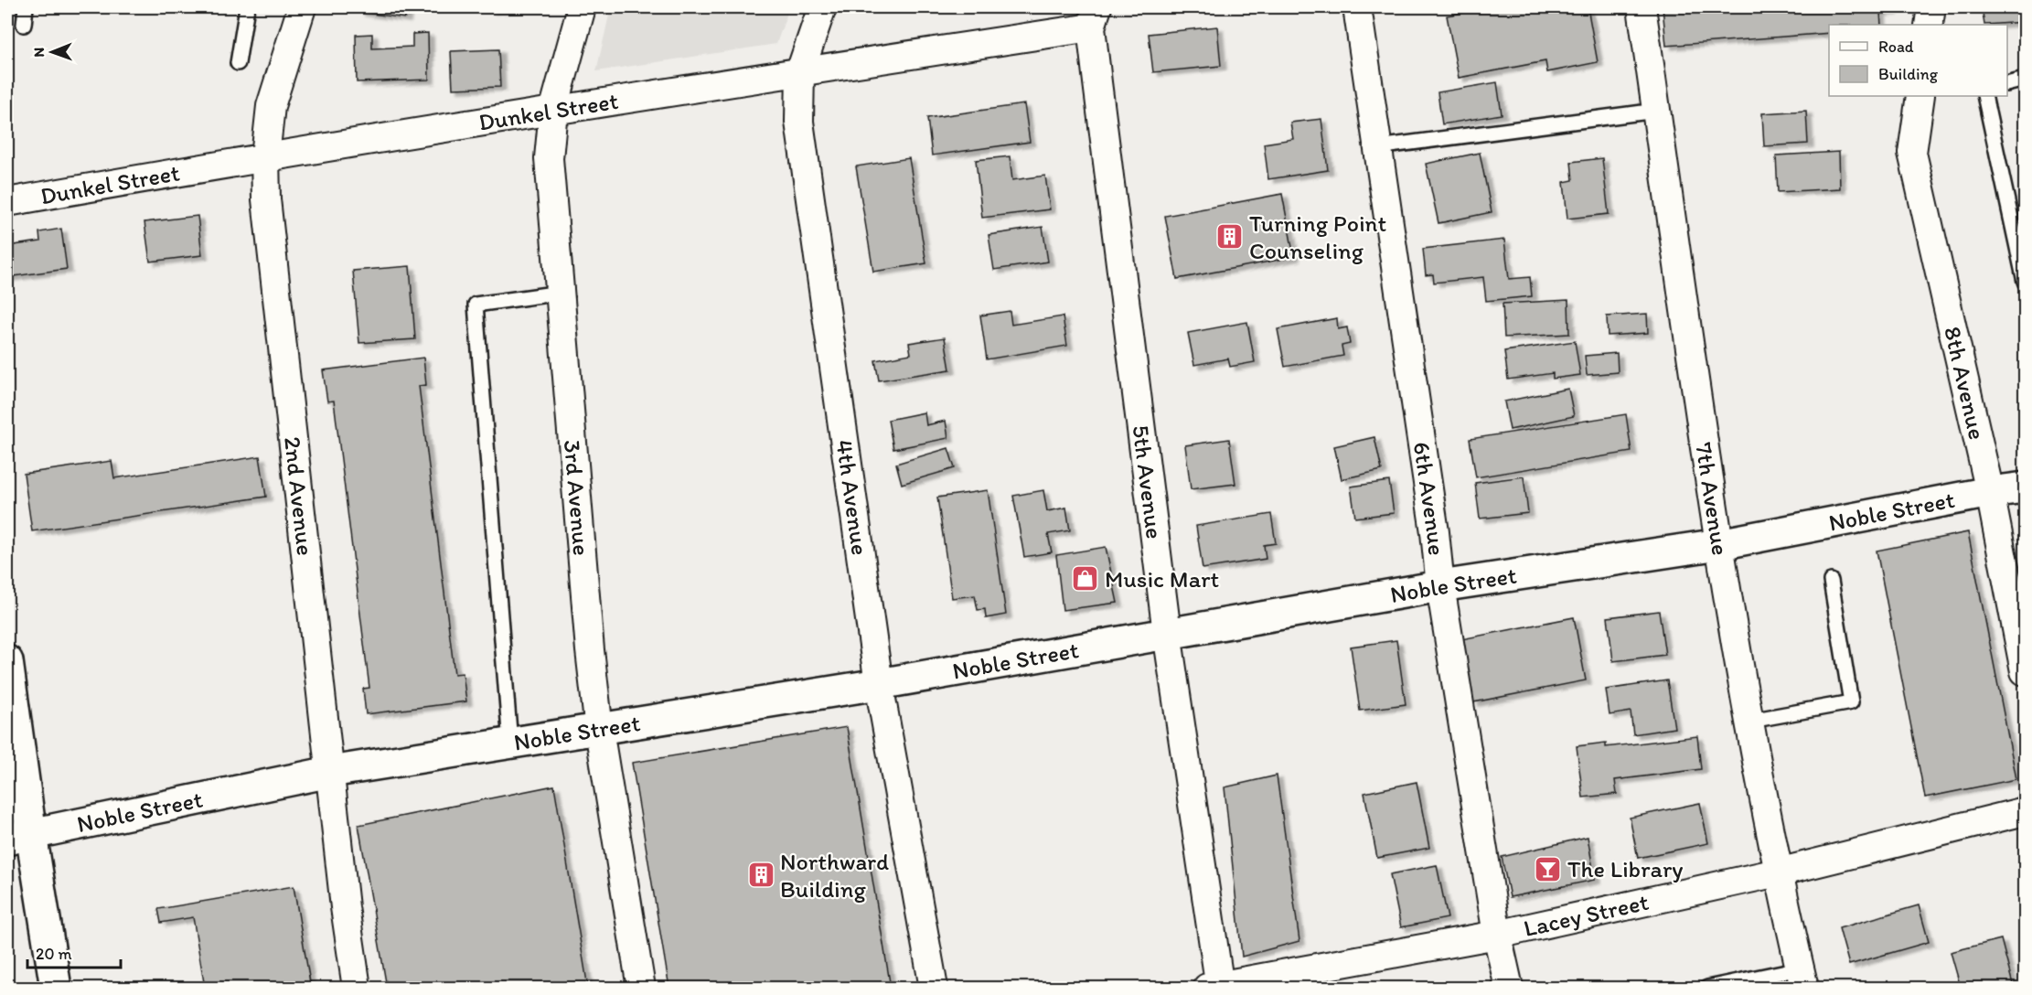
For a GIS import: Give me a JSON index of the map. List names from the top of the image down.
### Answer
{
  "streets": {
    "street": [
      "Dunkel Street",
      "8th Avenue",
      "5th Avenue",
      "2nd Avenue",
      "3rd Avenue",
      "4th Avenue",
      "6th Avenue",
      "7th Avenue",
      "Noble Street",
      "Lacey Street"
    ]
  },
  "crossings": [
    ["Dunkel Street", "5th Avenue"],
    ["Dunkel Street", "2nd Avenue"],
    ["Dunkel Street", "3rd Avenue"],
    ["Dunkel Street", "4th Avenue"],
    ["8th Avenue", "Noble Street"],
    ["5th Avenue", "Noble Street"],
    ["5th Avenue", "Lacey Street"],
    ["2nd Avenue", "Noble Street"],
    ["3rd Avenue", "Noble Street"],
    ["4th Avenue", "Noble Street"],
    ["6th Avenue", "Noble Street"],
    ["6th Avenue", "Lacey Street"],
    ["7th Avenue", "Noble Street"],
    ["7th Avenue", "Lacey Street"]
  ],
  "places": {
    "building": ["Turning Point Counseling", "Northward Building"],
    "shop": ["Music Mart"],
    "bar": ["The Library"]
  },
  "legend": ["Road", "Building"],
  "scale_bar": "20 m",
  "north": "left"
}
